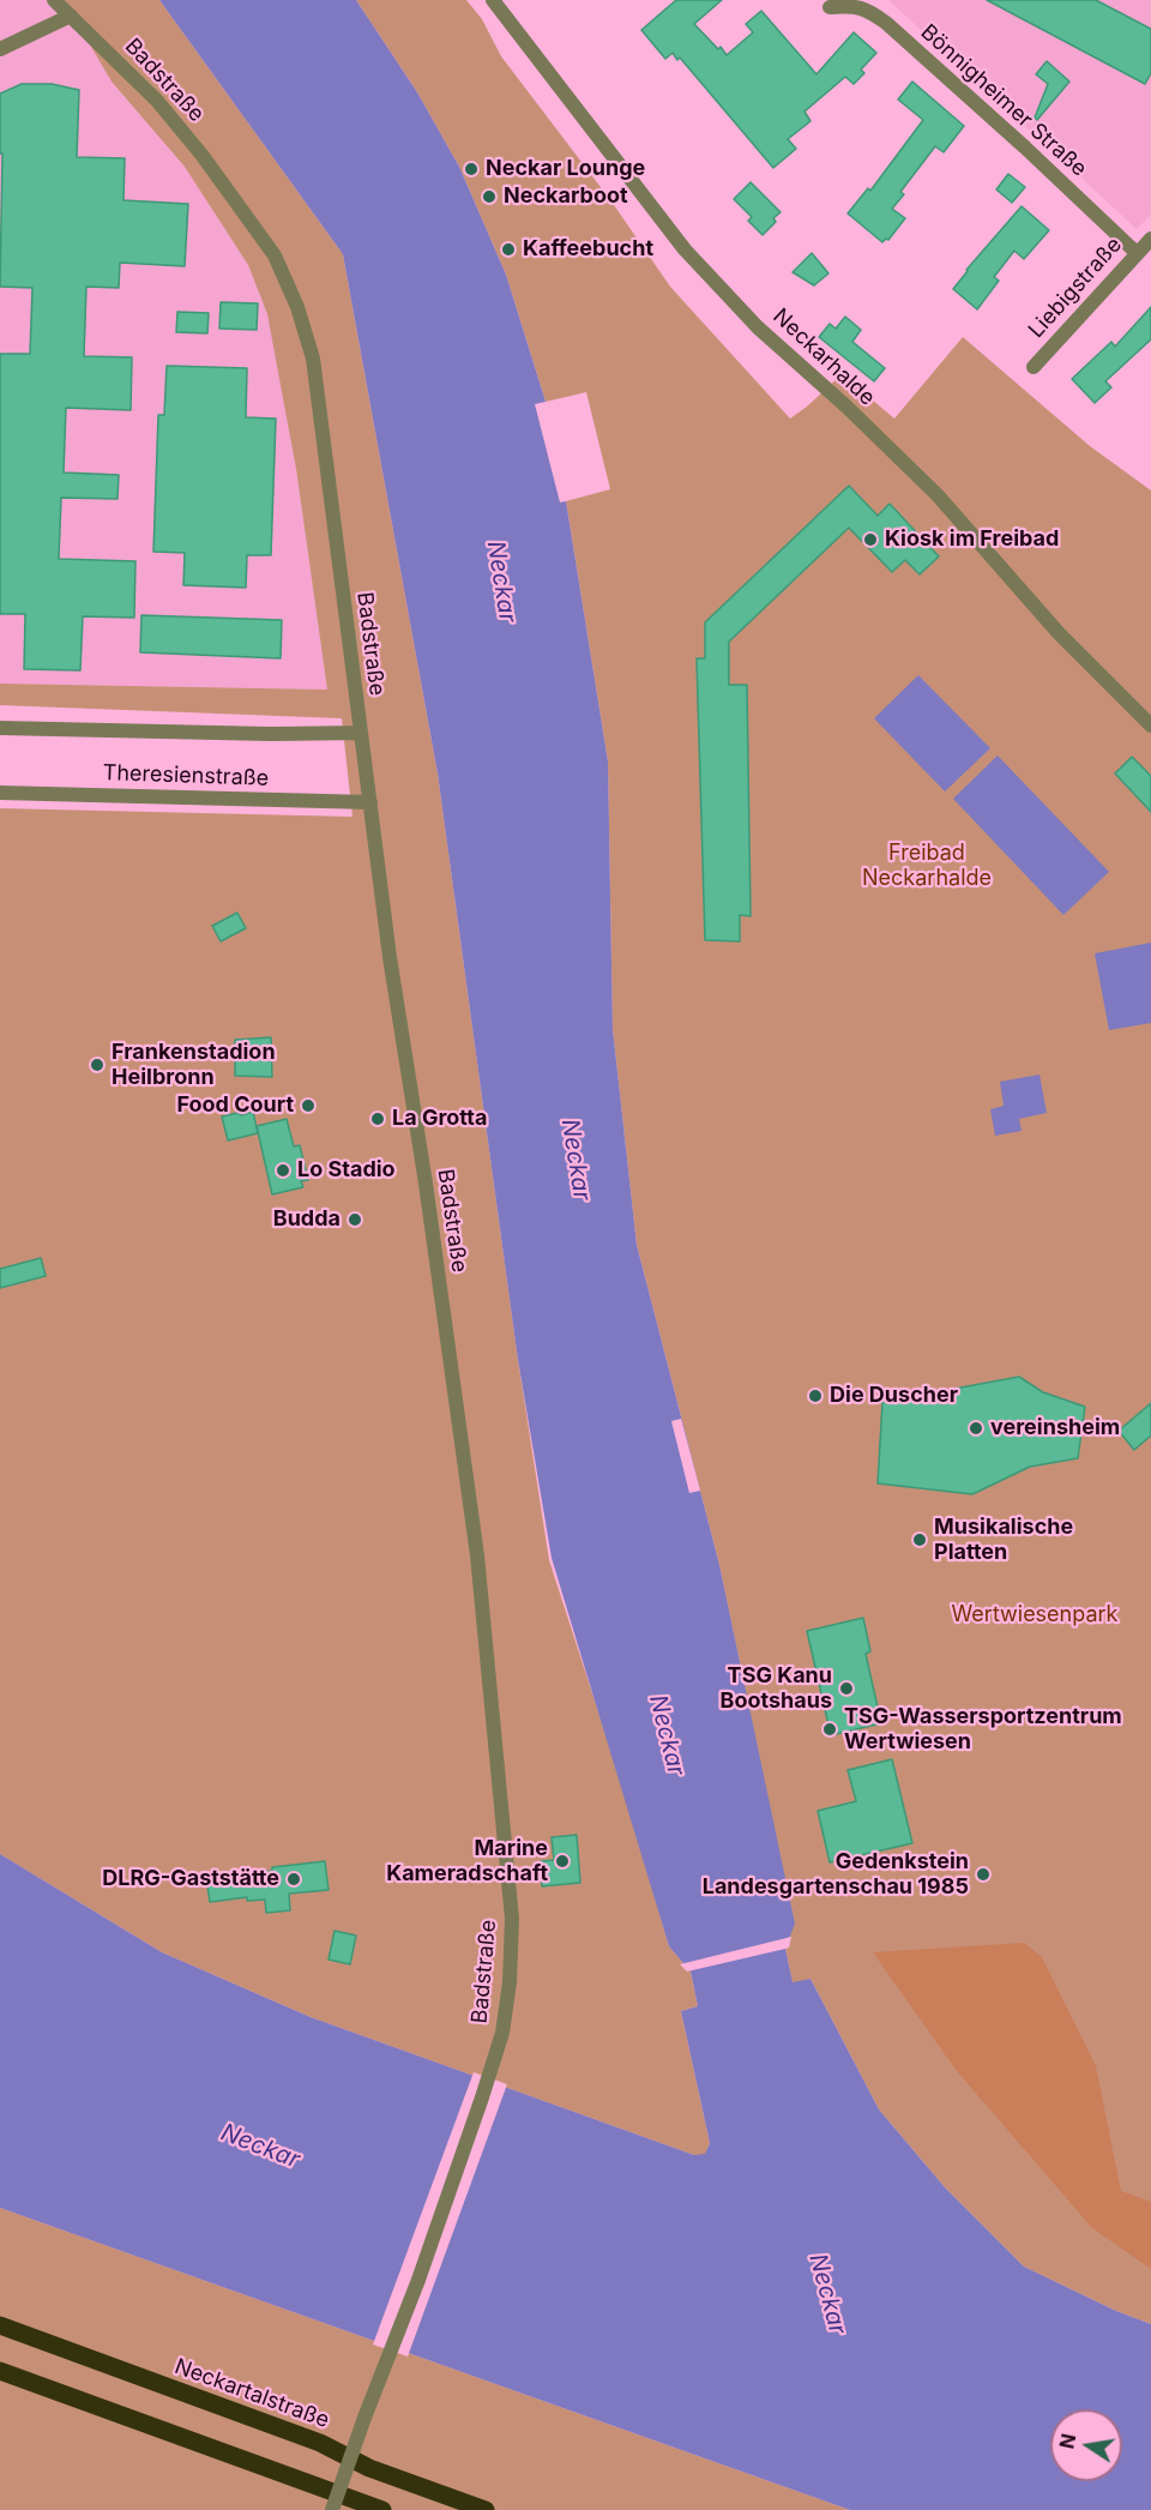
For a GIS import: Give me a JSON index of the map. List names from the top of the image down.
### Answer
{
  "streets": {
    "main road": ["Neckartalstraße"],
    "street": [
      "Badstraße",
      "Bönnigheimer Straße",
      "Liebigstraße",
      "Neckarhalde",
      "Theresienstraße"
    ]
  },
  "crossings": [
    ["Badstraße", "Theresienstraße"],
    ["Bönnigheimer Straße", "Liebigstraße"]
  ],
  "water": ["Neckar"],
  "parks": ["Freibad Neckarhalde", "Wertwiesenpark"],
  "places": [
    "Neckar Lounge",
    "Neckarboot",
    "Kaffeebucht",
    "Kiosk im Freibad",
    "Frankenstadion Heilbronn",
    "Food Court",
    "La Grotta",
    "Lo Stadio",
    "Budda",
    "Die Duscher",
    "vereinsheim",
    "Musikalische Platten",
    "TSG Kanu Bootshaus",
    "TSG-Wassersportzentrum Wertwiesen",
    "Marine Kameradschaft",
    "Gedenkstein Landesgartenschau 1985",
    "DLRG-Gaststätte"
  ],
  "north": "left"
}
